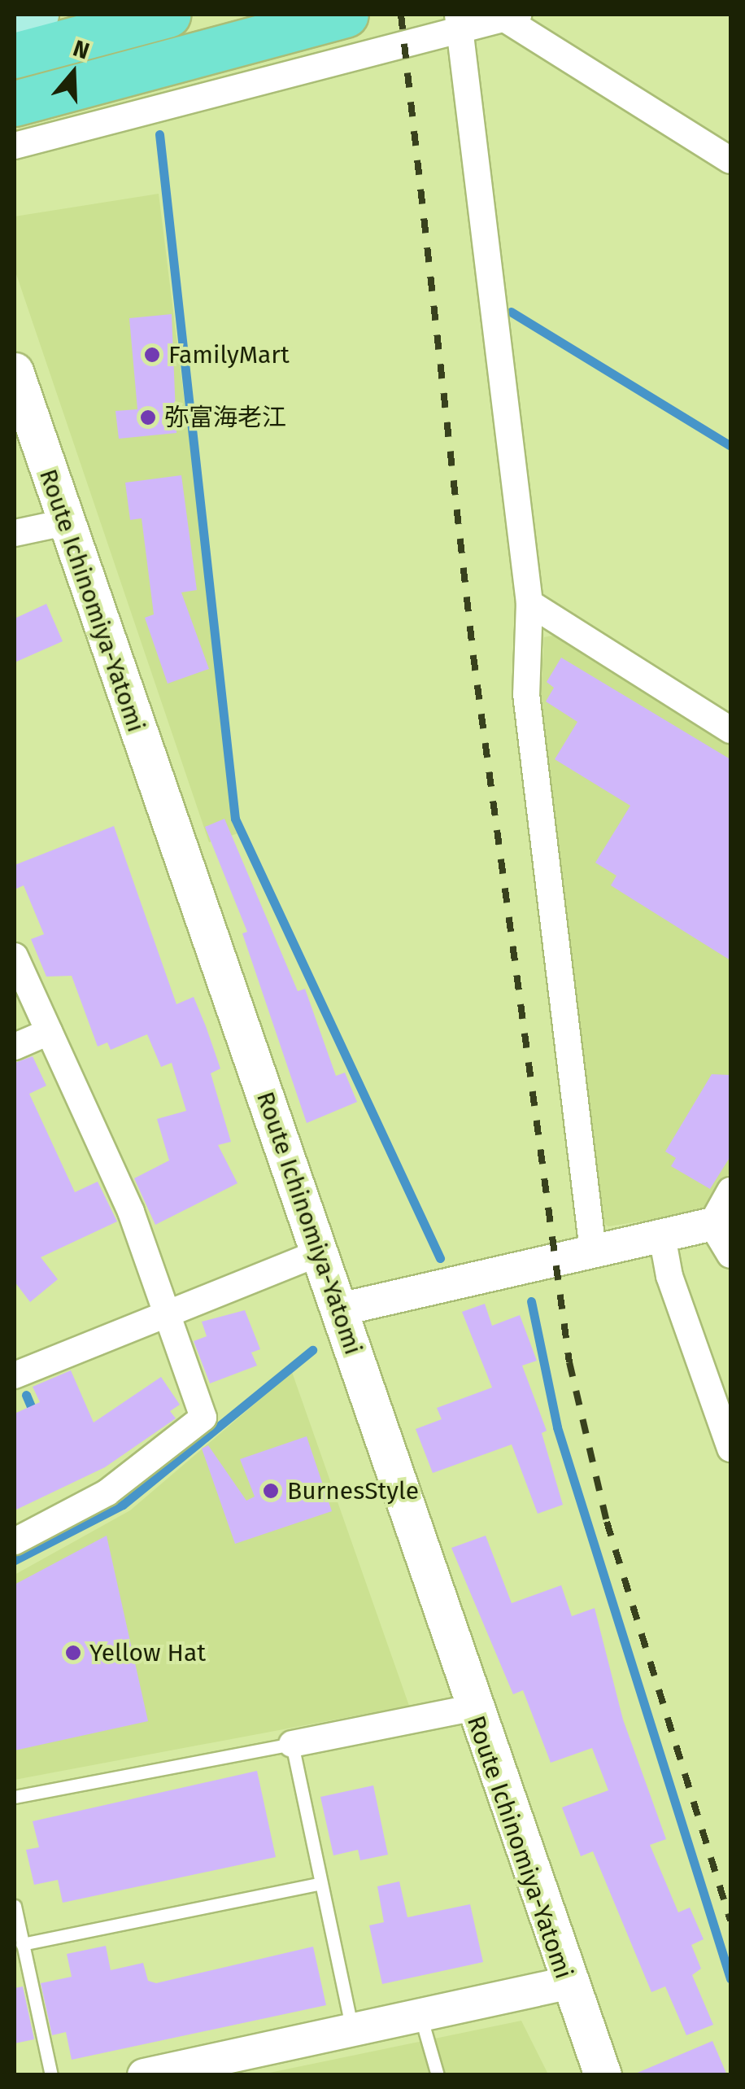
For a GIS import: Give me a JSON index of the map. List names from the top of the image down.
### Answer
{
  "streets": {
    "main road": ["Route Ichinomiya-Yatomi"]
  },
  "places": [
    "FamilyMart",
    "弥富海老江",
    "BurnesStyle",
    "Yellow Hat"
  ],
  "north": "top"
}
